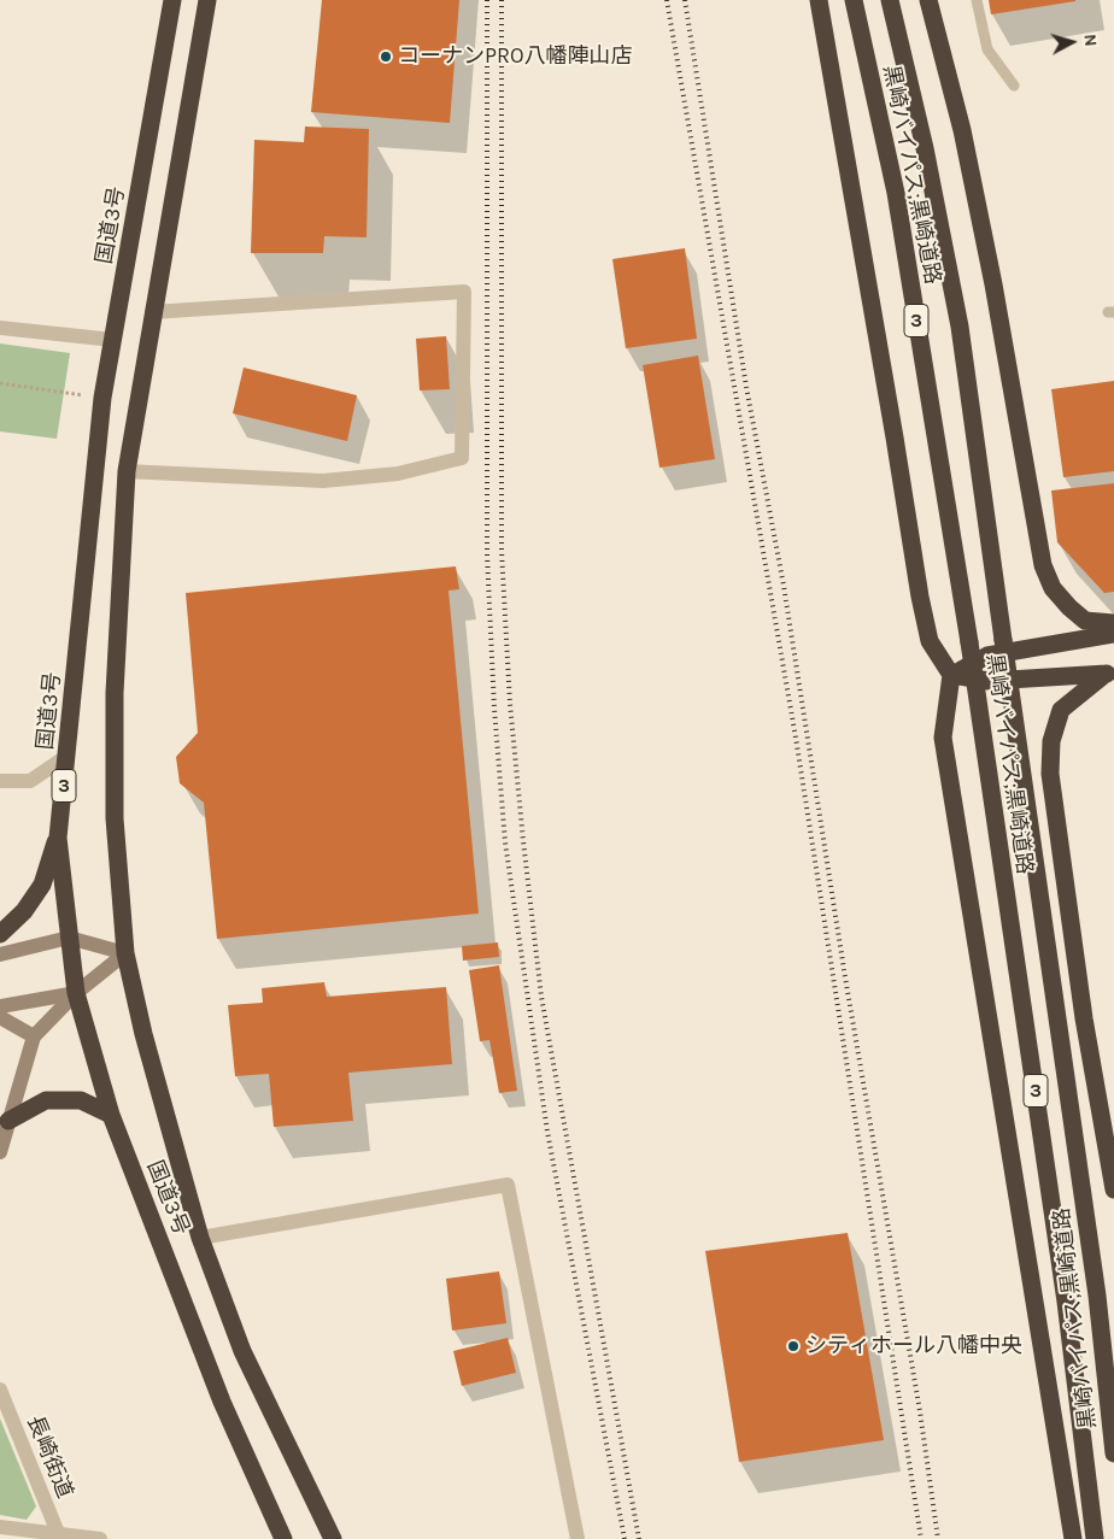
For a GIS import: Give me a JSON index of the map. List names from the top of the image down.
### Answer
{
  "streets": {
    "highway": ["黒崎バイパス;黒崎道路", "国道3号", "3"],
    "street": ["長崎街道"]
  },
  "places": ["コーナンPRO八幡陣山店", "シティホール八幡中央"],
  "north": "right"
}
